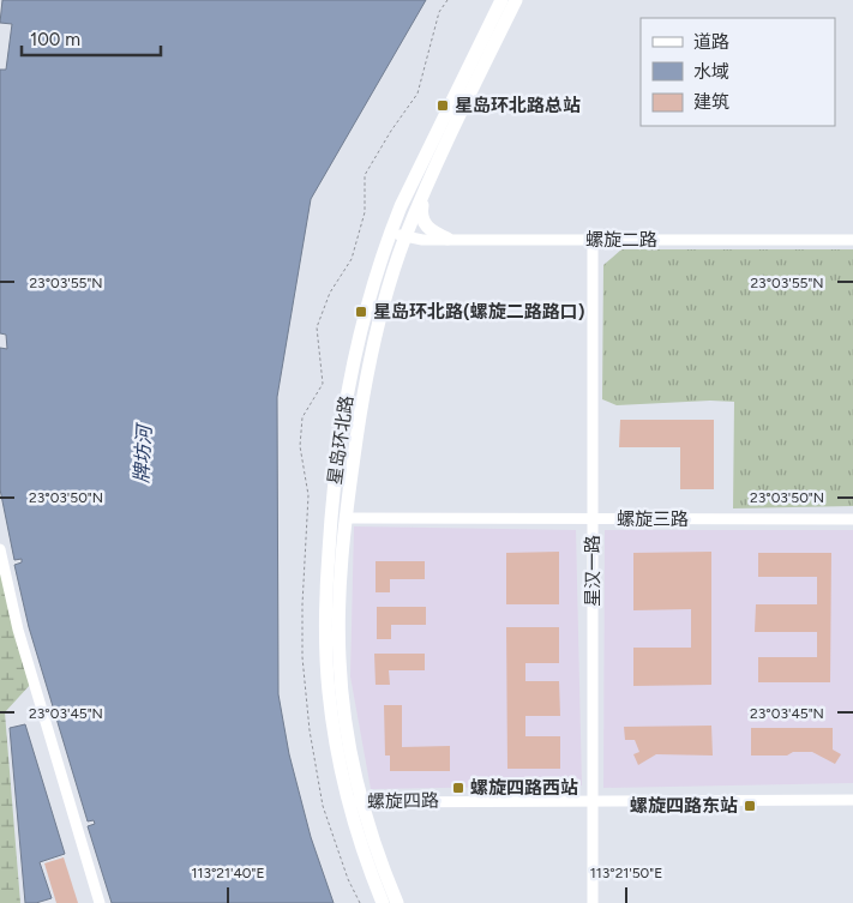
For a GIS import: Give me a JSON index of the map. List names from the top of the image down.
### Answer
{
  "streets": {
    "main road": ["星岛环北路"],
    "street": [
      "螺旋二路",
      "螺旋三路",
      "星汉一路",
      "螺旋四路"
    ]
  },
  "crossings": [
    ["螺旋二路", "星岛环北路"],
    ["螺旋二路", "星汉一路"],
    ["星岛环北路", "螺旋三路"],
    ["星岛环北路", "螺旋四路"],
    ["螺旋三路", "星汉一路"],
    ["星汉一路", "螺旋四路"]
  ],
  "water": ["牌坊河"],
  "places": {
    "transit": [
      "星岛环北路总站",
      "星岛环北路(螺旋二路路口)",
      "螺旋四路西站",
      "螺旋四路东站"
    ]
  },
  "legend": ["道路", "水域", "建筑"],
  "scale_bar": "100 m",
  "coordinates": [
    "23°03'55\"N",
    "23°03'50\"N",
    "23°03'45\"N",
    "113°21'40\"E",
    "113°21'50\"E"
  ]
}
